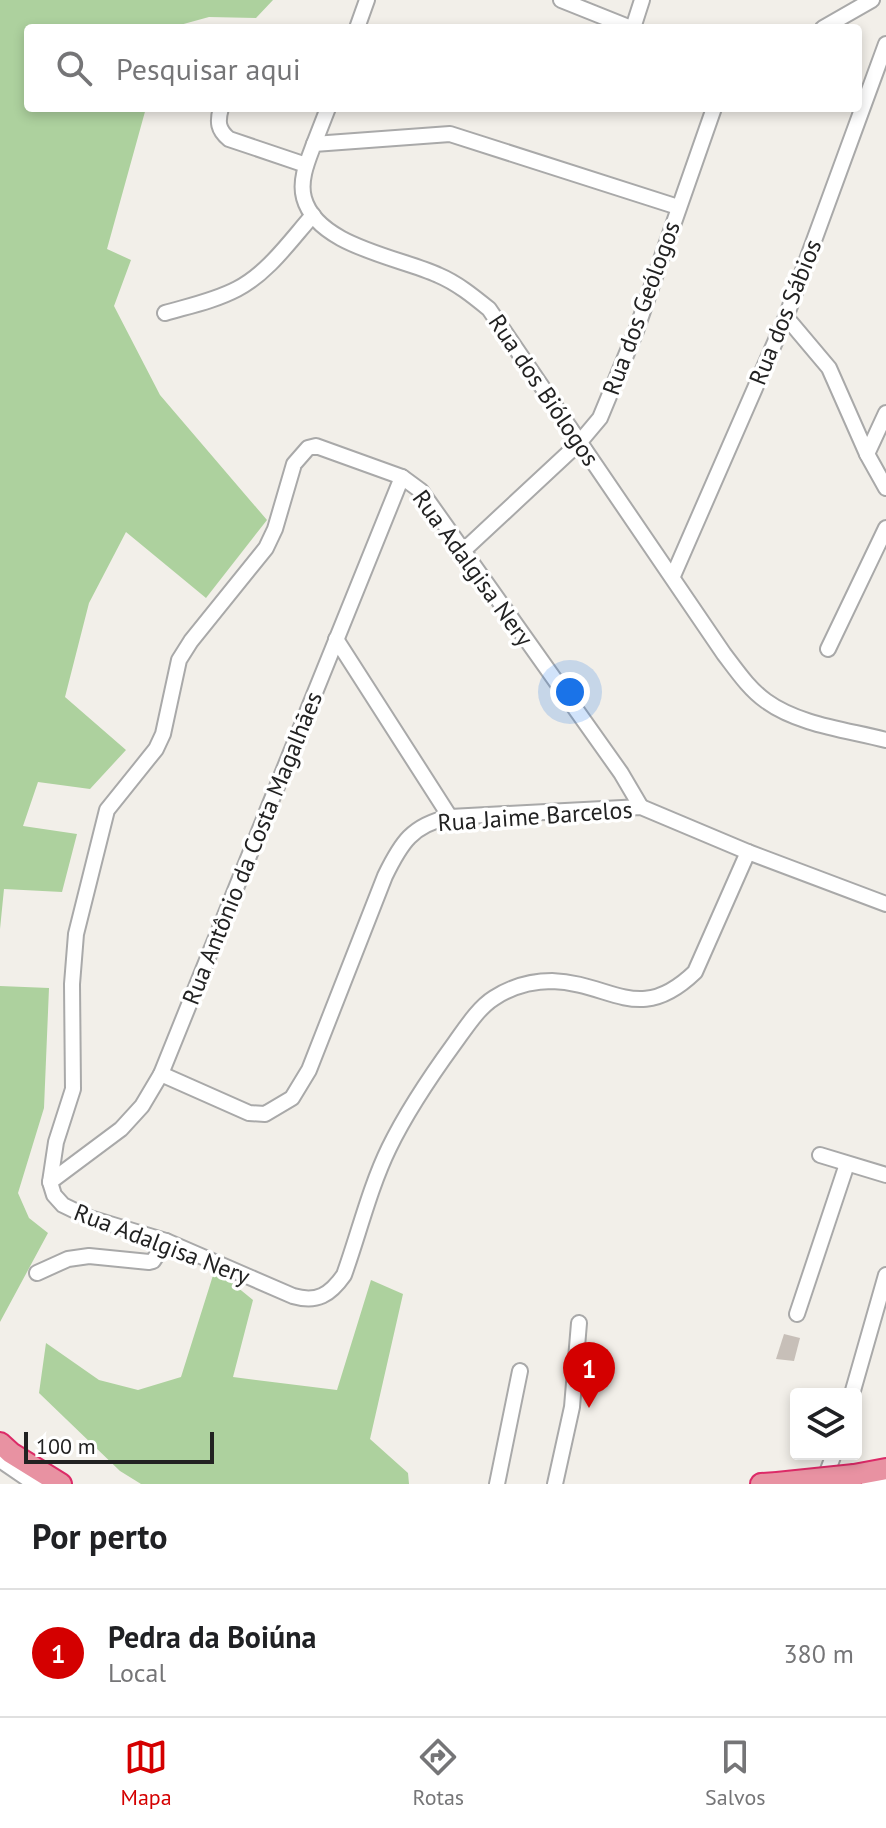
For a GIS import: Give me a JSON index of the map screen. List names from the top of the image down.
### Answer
{
  "streets": {
    "street": [
      "Rua dos Geólogos",
      "Rua dos Sábios",
      "Rua dos Biólogos",
      "Rua Adalgisa Nery",
      "Rua Jaime Barcelos",
      "Rua Antônio da Costa Magalhães"
    ]
  },
  "crossings": [
    ["Rua dos Geólogos", "Rua dos Biólogos"],
    ["Rua dos Geólogos", "Rua Adalgisa Nery"],
    ["Rua dos Sábios", "Rua dos Biólogos"],
    ["Rua Adalgisa Nery", "Rua Jaime Barcelos"],
    ["Rua Adalgisa Nery", "Rua Antônio da Costa Magalhães"],
    ["Rua Jaime Barcelos", "Rua Antônio da Costa Magalhães"]
  ],
  "scale_bar": "100 m",
  "page": {
    "search": "Pesquisar aqui",
    "pins": "1",
    "scale": "100 m",
    "heading": "Por perto",
    "list": [
      {
        "mark": "1",
        "name": "Pedra da Boiúna",
        "note": "Local",
        "value": "380 m"
      }
    ],
    "nav": ["Mapa", "Rotas", "Salvos"]
  }
}
